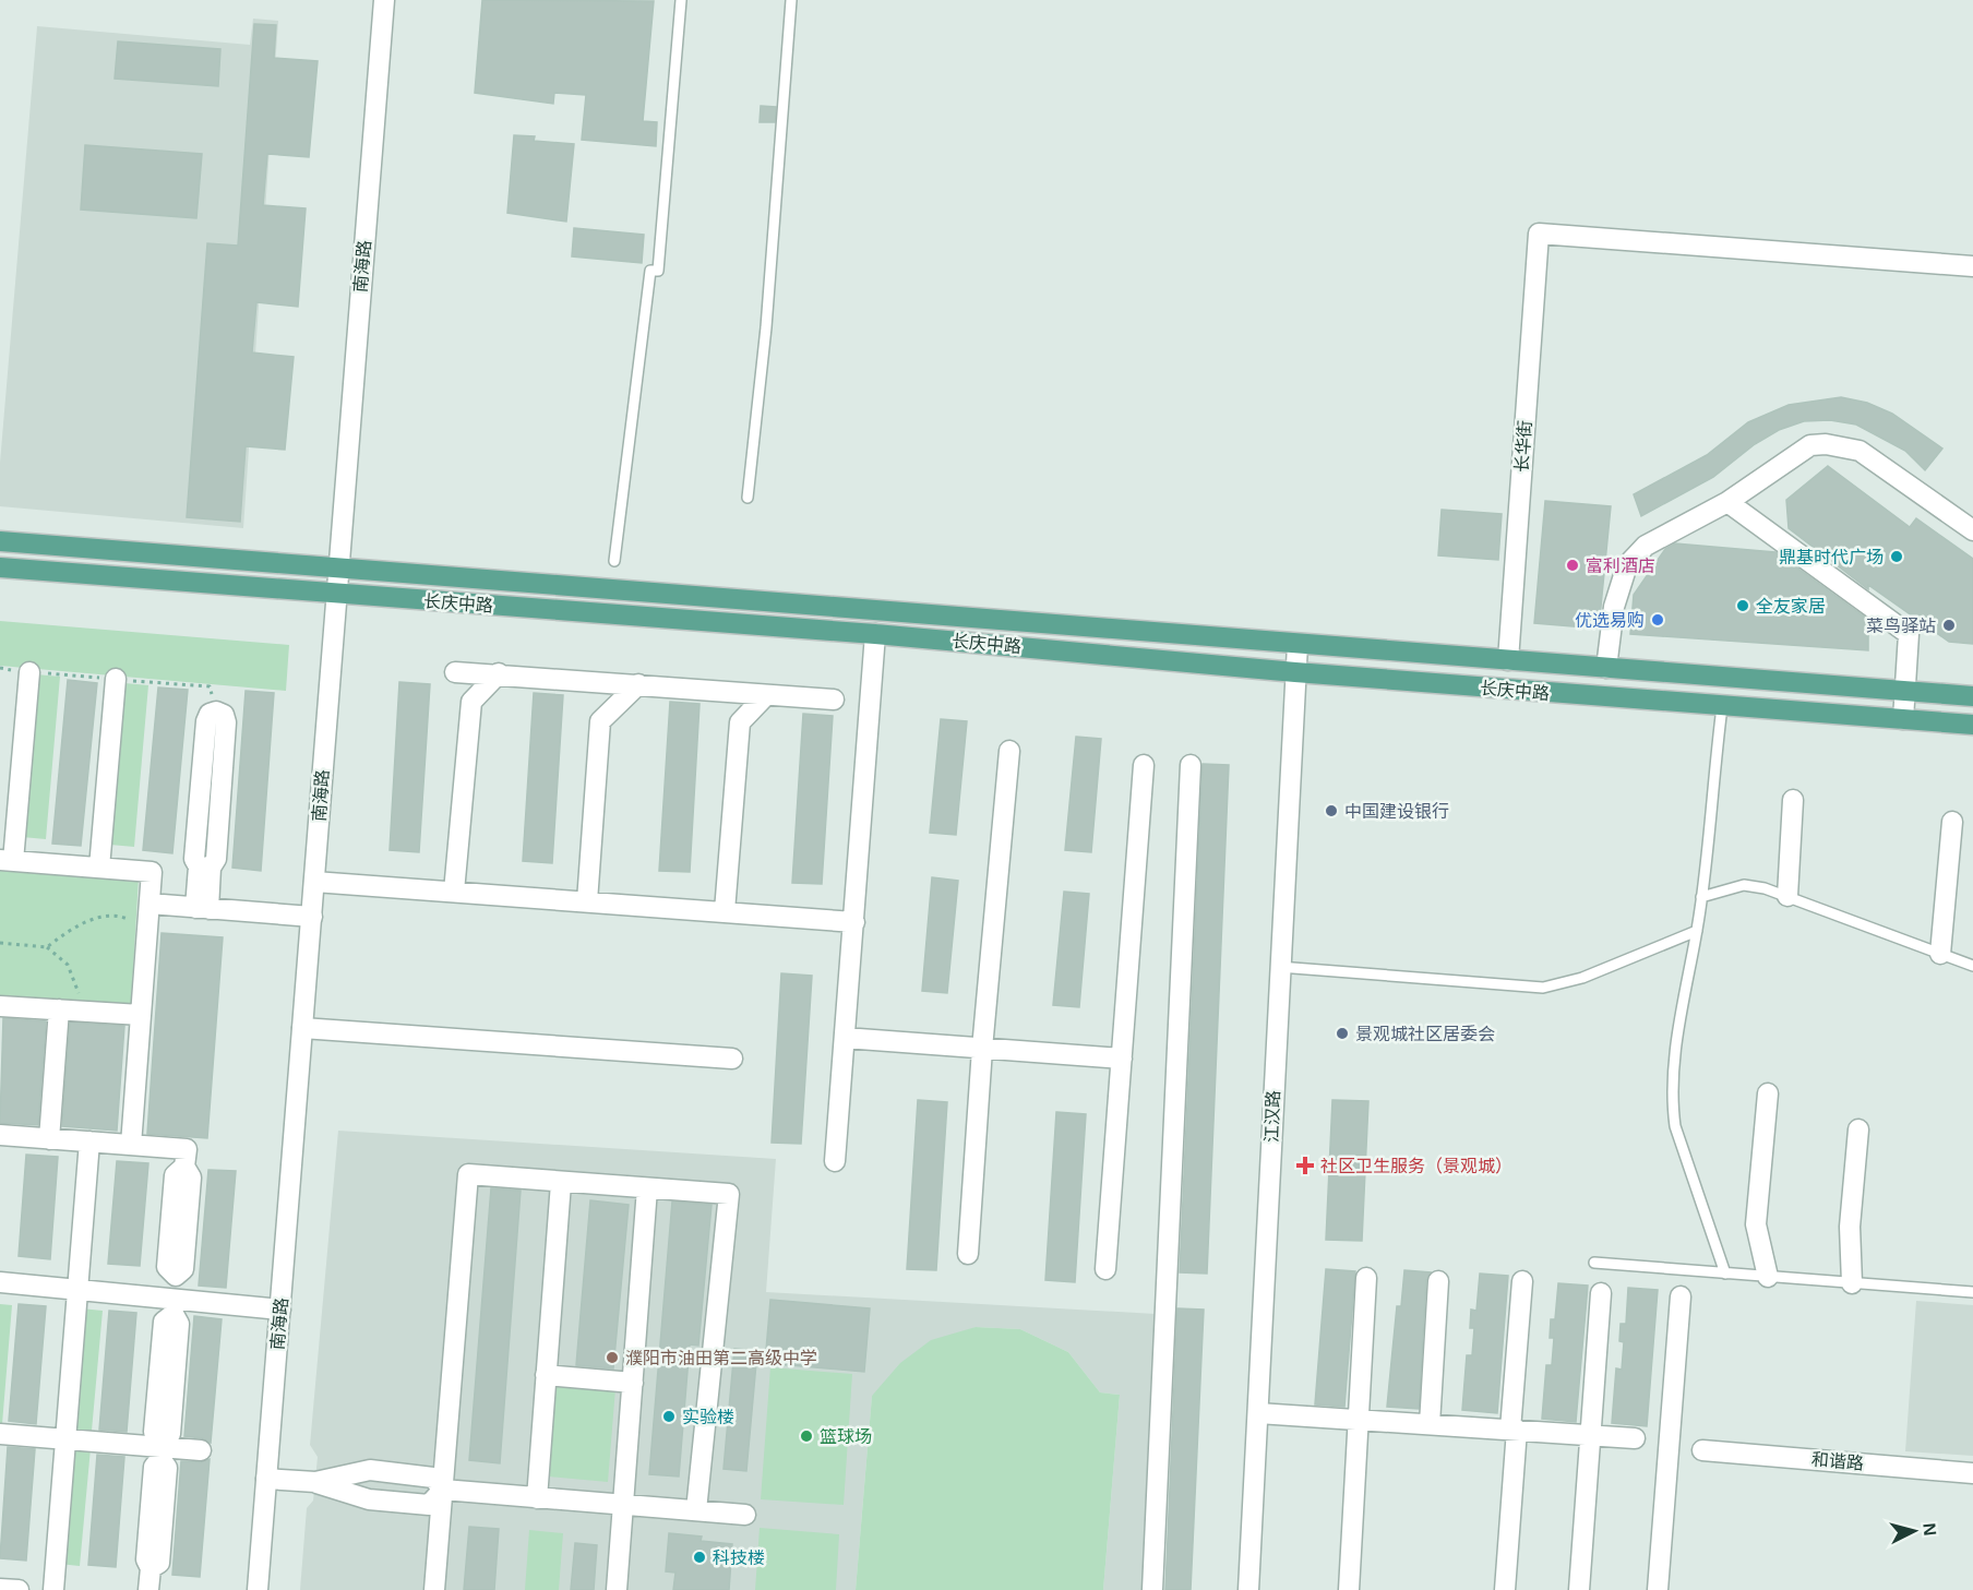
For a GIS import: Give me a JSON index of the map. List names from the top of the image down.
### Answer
{
  "streets": {
    "main road": ["长庆中路"],
    "street": [
      "南海路",
      "长华街",
      "江汉路",
      "和谐路"
    ]
  },
  "crossings": [
    ["南海路", "长庆中路"],
    ["长华街", "长庆中路"],
    ["长庆中路", "江汉路"]
  ],
  "places": {
    "other": [
      "鼎基时代广场",
      "富利酒店",
      "全友家居",
      "优选易购",
      "菜鸟驿站",
      "中国建设银行",
      "景观城社区居委会",
      "濮阳市油田第二高级中学",
      "实验楼",
      "篮球场",
      "科技楼"
    ],
    "health": ["社区卫生服务（景观城）"]
  },
  "north": "right"
}
